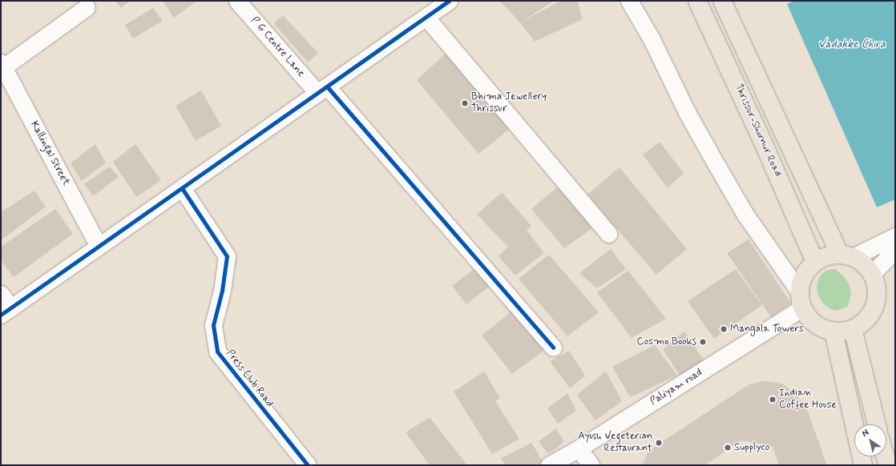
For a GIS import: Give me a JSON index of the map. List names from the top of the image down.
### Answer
{
  "streets": {
    "main road": ["Thrissur-Shornur Road"],
    "street": [
      "P G Centre Lane",
      "Kallingal Street",
      "Press Club Road",
      "Paliyam road"
    ]
  },
  "crossings": [
    ["Thrissur-Shornur Road", "Paliyam road"]
  ],
  "water": ["Vadakke Chira"],
  "places": [
    "Bhima Jewellery Thrissur",
    "Mangala Towers",
    "Cosmo Books",
    "Indian Coffee House",
    "Ayush Vegeterian Restaurant",
    "Supplyco"
  ],
  "north": "top left"
}
